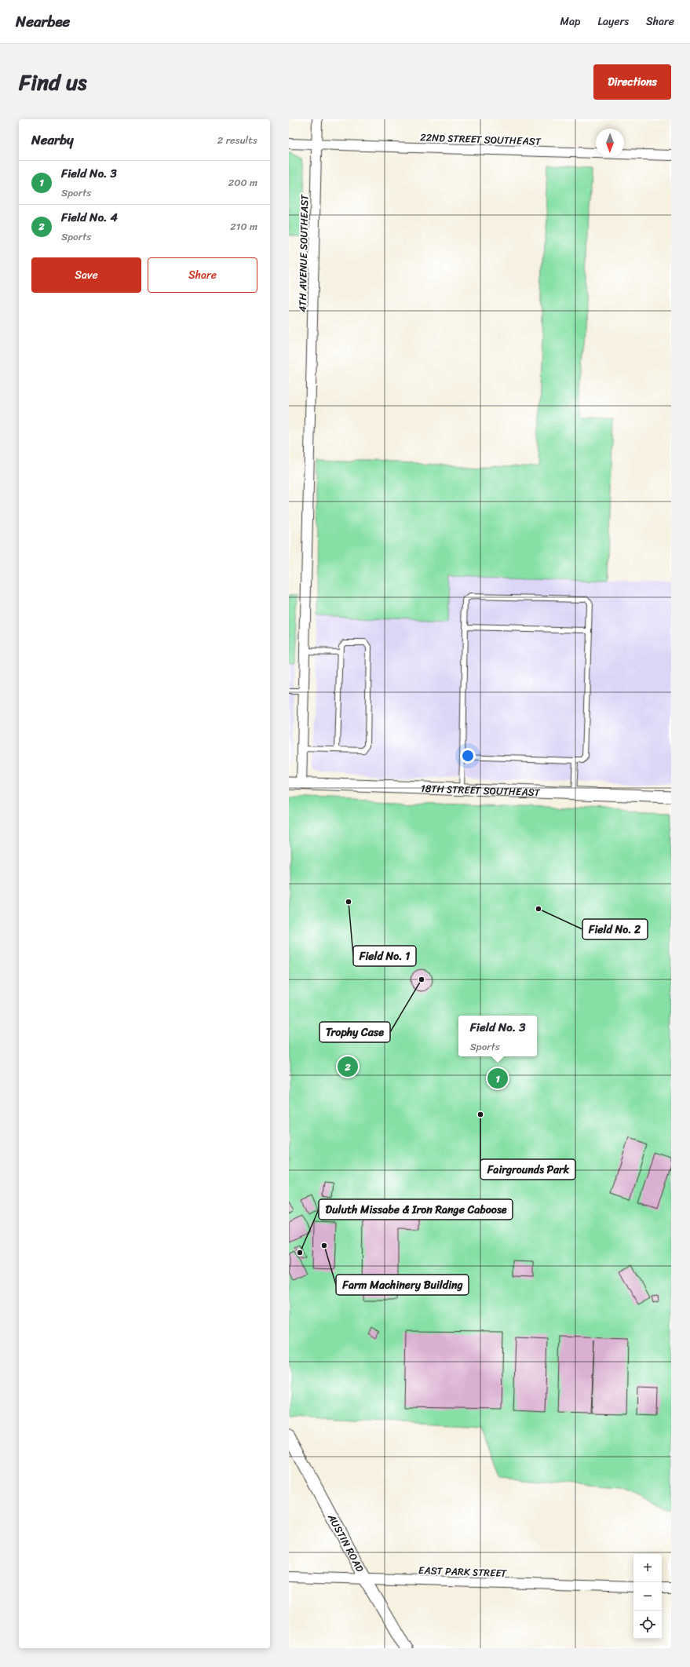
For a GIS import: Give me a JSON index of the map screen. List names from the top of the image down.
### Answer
{
  "streets": {
    "street": [
      "22ND STREET SOUTHEAST",
      "4TH AVENUE SOUTHEAST",
      "18TH STREET SOUTHEAST",
      "AUSTIN ROAD",
      "EAST PARK STREET"
    ]
  },
  "crossings": [
    ["22ND STREET SOUTHEAST", "4TH AVENUE SOUTHEAST"],
    ["4TH AVENUE SOUTHEAST", "18TH STREET SOUTHEAST"],
    ["AUSTIN ROAD", "EAST PARK STREET"]
  ],
  "places": [
    "Field No. 1",
    "Field No. 2",
    "Trophy Case",
    "Fairgrounds Park",
    "Farm Machinery Building",
    "Duluth Missabe & Iron Range Caboose"
  ],
  "north": "bottom",
  "page": {
    "header": "Nearbee",
    "nav": ["Map", "Layers", "Share"],
    "title": "Find us",
    "buttons": [
      "Directions",
      ["Save", "Share"]
    ],
    "heading": ["Nearby", "2 results"],
    "list": [
      {
        "mark": "1",
        "name": "Field No. 3",
        "note": "Sports",
        "value": "200 m"
      },
      {
        "mark": "2",
        "name": "Field No. 4",
        "note": "Sports",
        "value": "210 m"
      }
    ],
    "popup": ["Field No. 3", "Sports"],
    "pins": ["2", "1"],
    "map_buttons": ["+", "−"]
  }
}
